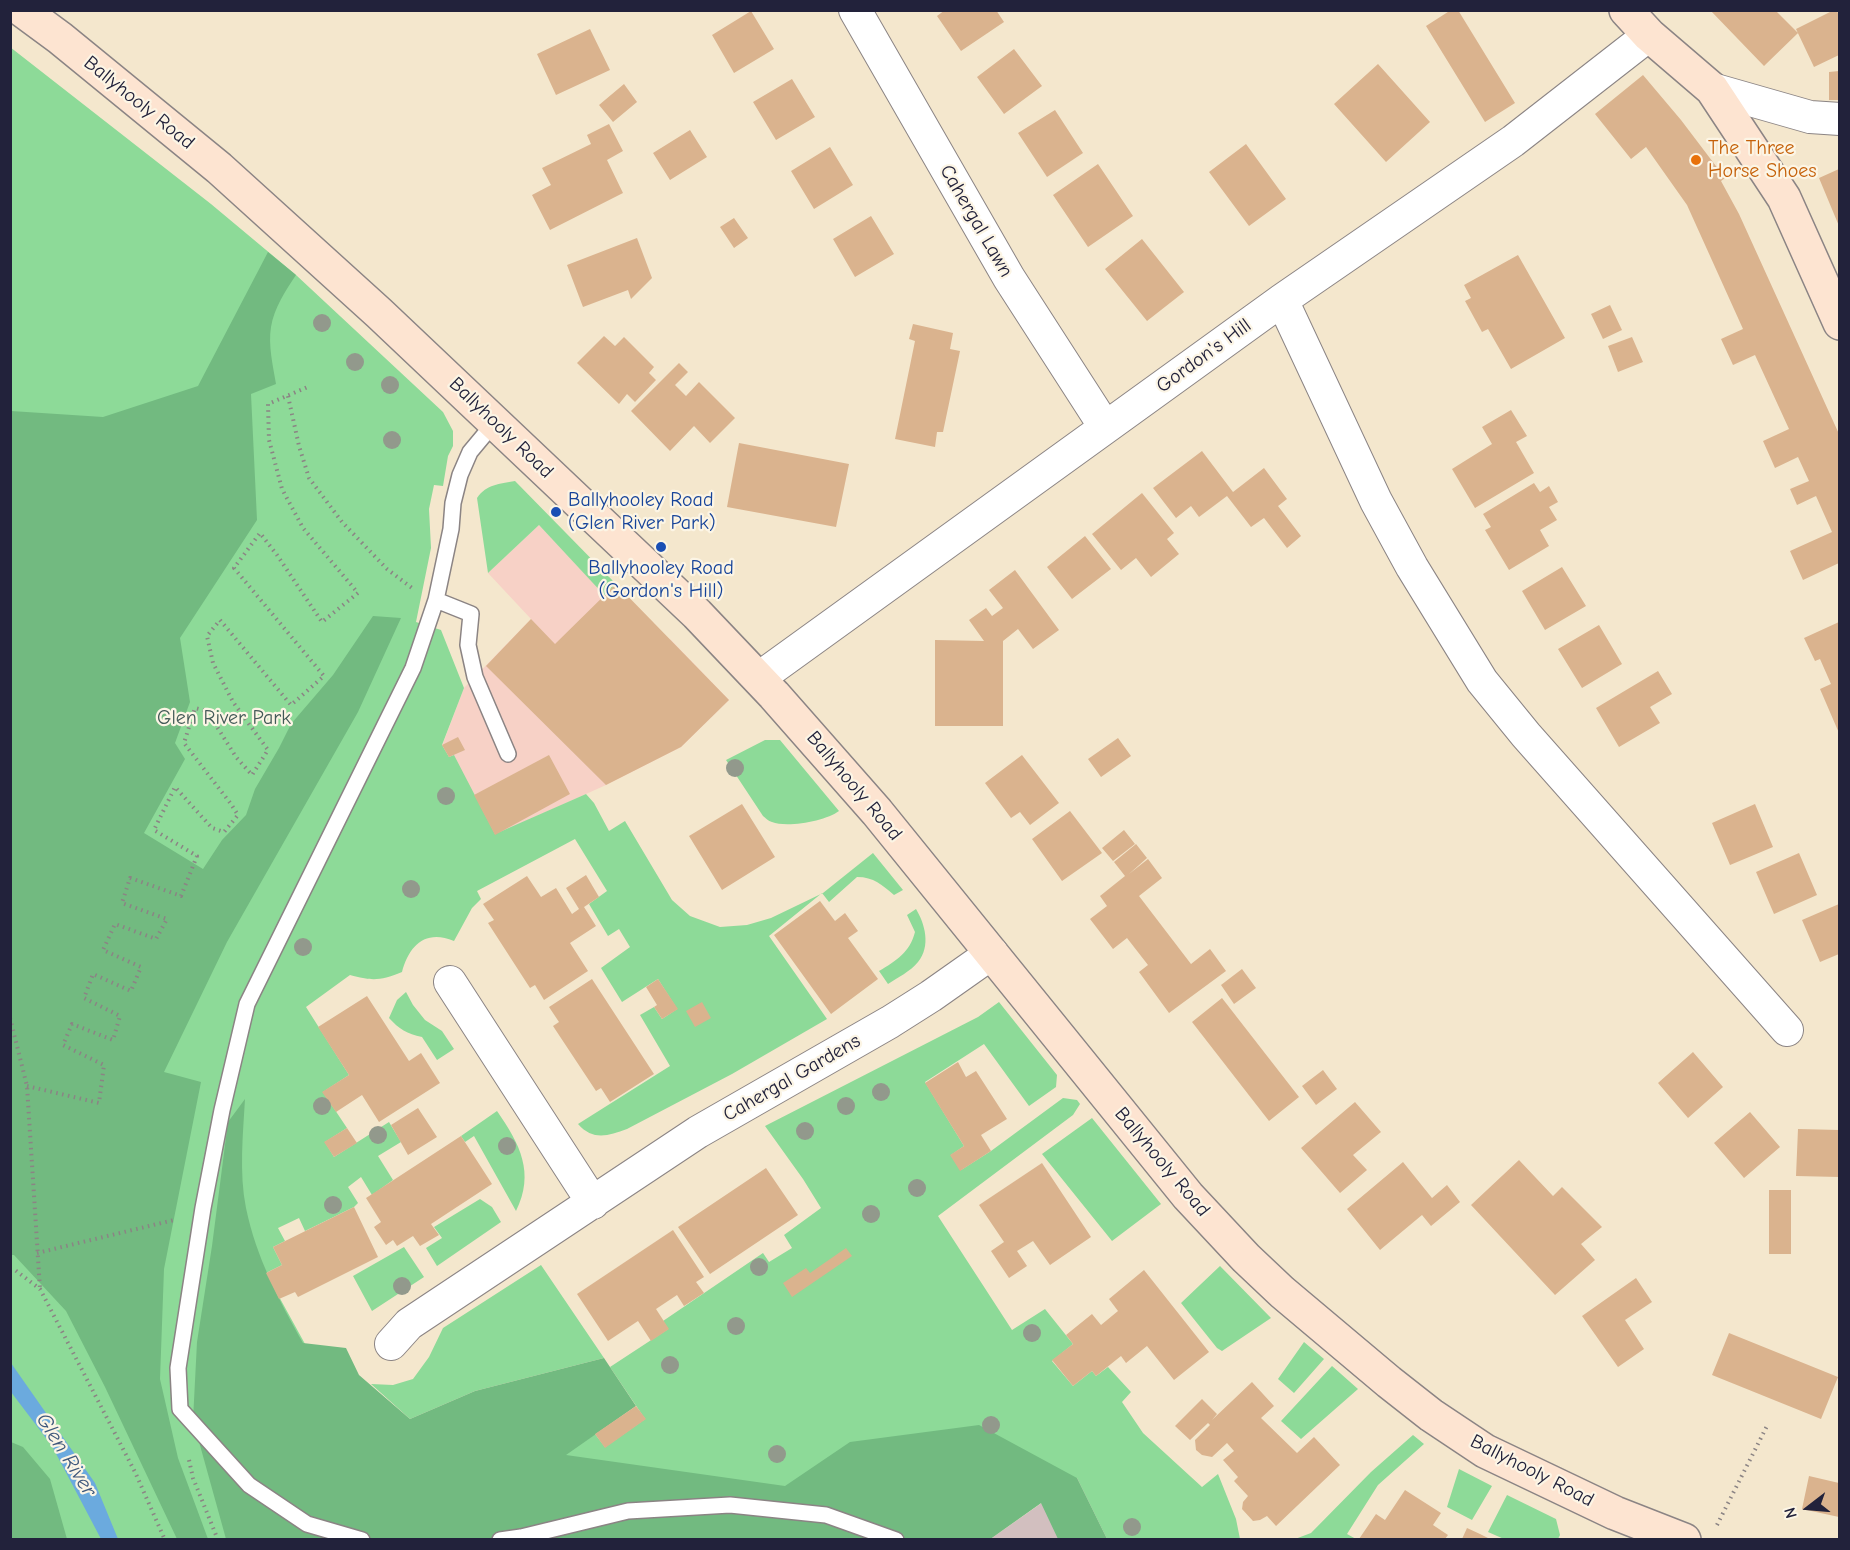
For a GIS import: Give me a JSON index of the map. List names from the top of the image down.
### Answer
{
  "streets": {
    "main road": ["Ballyhooly Road"],
    "street": ["Cahergal Lawn", "Gordon's Hill", "Cahergal Gardens"]
  },
  "crossings": [
    ["Ballyhooly Road", "Gordon's Hill"],
    ["Ballyhooly Road", "Cahergal Gardens"],
    ["Cahergal Lawn", "Gordon's Hill"]
  ],
  "water": ["Glen River"],
  "parks": ["Glen River Park"],
  "places": ["The Three Horse Shoes", "Ballyhooley Road (Glen River Park)", "Ballyhooley Road (Gordon's Hill)"],
  "north": "left"
}
